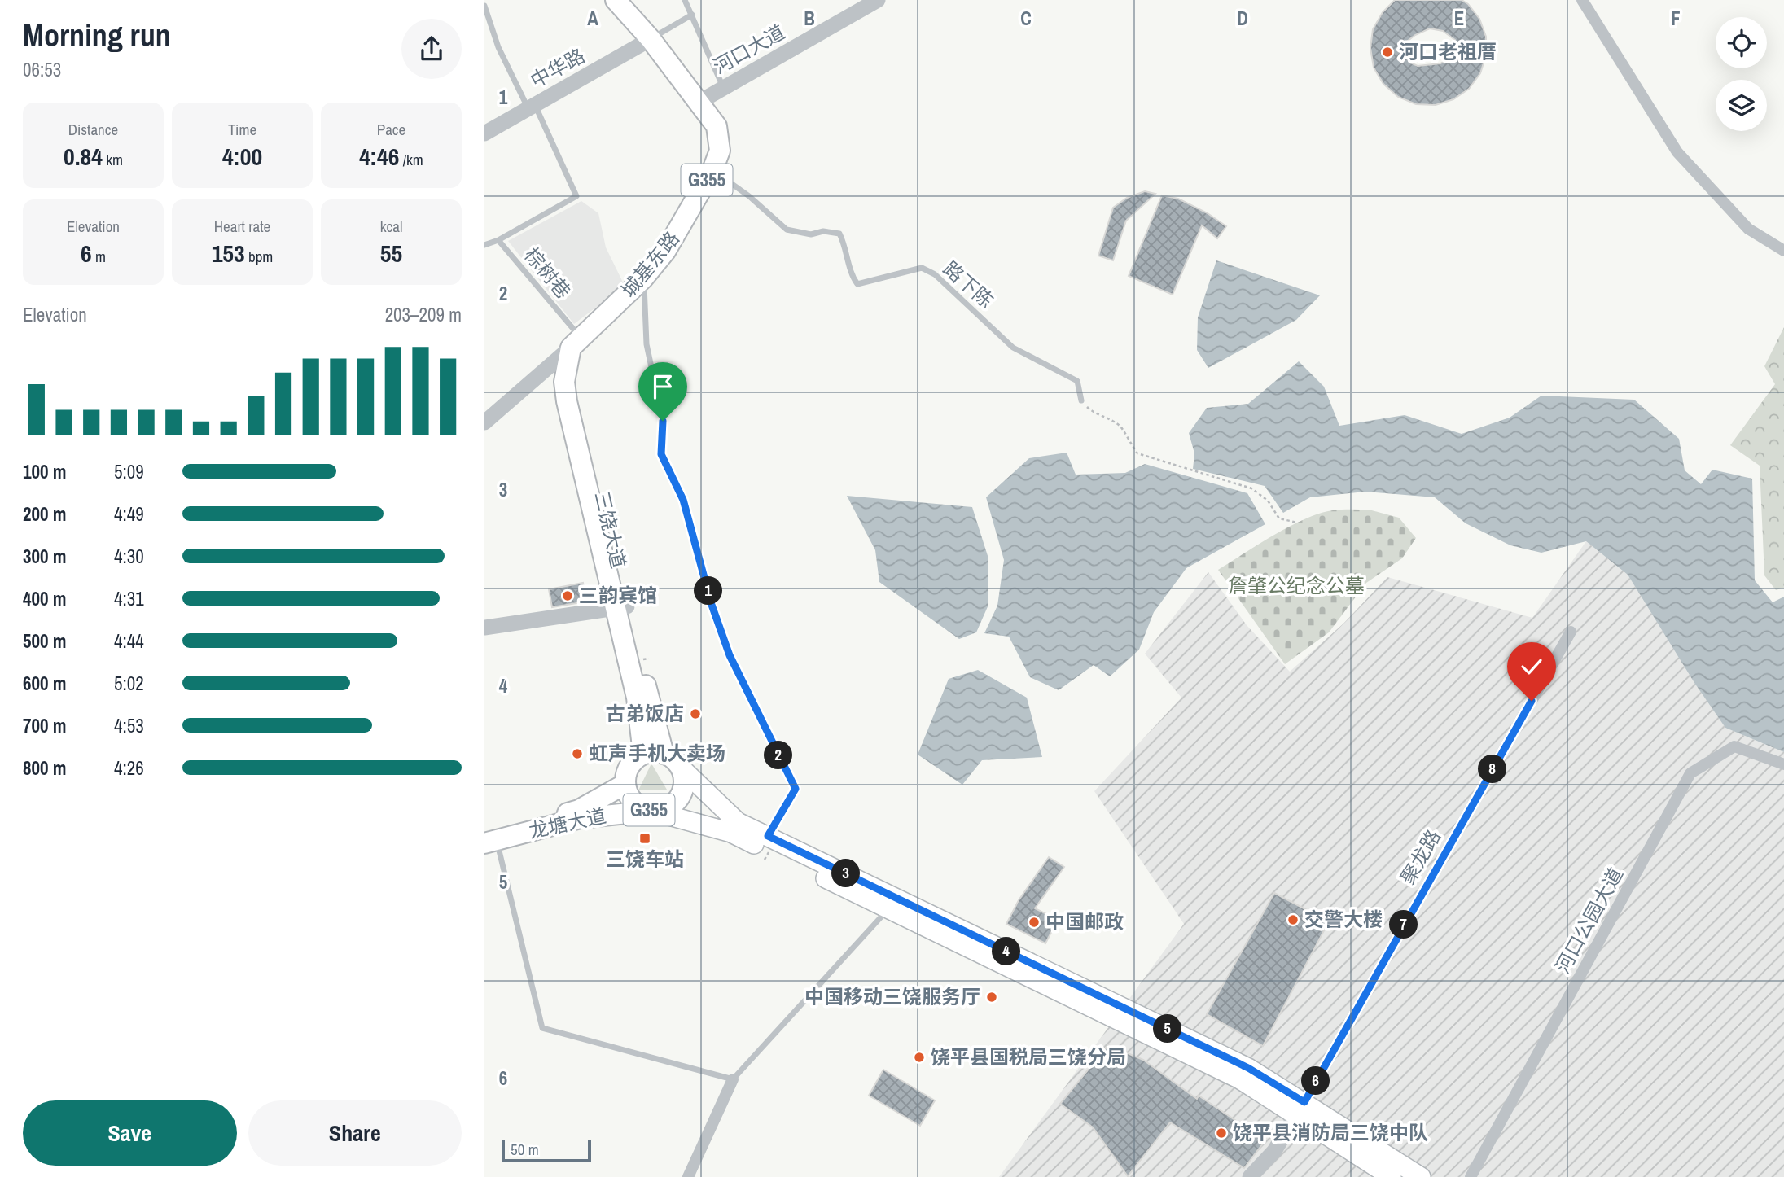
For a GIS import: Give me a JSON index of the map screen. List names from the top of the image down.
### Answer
{
  "streets": {
    "highway": [
      "G355",
      "城基东路",
      "三饶大道",
      "龙塘大道"
    ],
    "street": [
      "河口大道",
      "中华路",
      "聚龙路",
      "河口公园大道"
    ],
    "lane": ["棕树巷", "路下陈"]
  },
  "crossings": [
    ["河口大道", "城基东路"],
    ["中华路", "城基东路"],
    ["G355", "三饶大道"],
    ["G355", "龙塘大道"],
    ["城基东路", "棕树巷"],
    ["城基东路", "路下陈"],
    ["城基东路", "三饶大道"],
    ["棕树巷", "三饶大道"],
    ["三饶大道", "龙塘大道"]
  ],
  "parks": ["詹肇公纪念公墓"],
  "places": {
    "other": [
      "河口老祖厝",
      "三韵宾馆",
      "古弟饭店",
      "虹声手机大卖场",
      "交警大楼",
      "中国邮政",
      "中国移动三饶服务厅",
      "饶平县国税局三饶分局",
      "饶平县消防局三饶中队"
    ],
    "transit": ["三饶车站"]
  },
  "scale_bar": "50 m",
  "page": {
    "heading": ["Morning run", "06:53"],
    "stats": [
      ["Distance", "0.84 km"],
      ["Time", "4:00"],
      ["Pace", "4:46 /km"],
      ["Elevation", "6 m"],
      ["Heart rate", "153 bpm"],
      ["kcal", "55"]
    ],
    "chart": ["Elevation", "203–209 m"],
    "list": [
      {
        "name": "100 m",
        "note": "5:09"
      },
      {
        "name": "200 m",
        "note": "4:49"
      },
      {
        "name": "300 m",
        "note": "4:30"
      },
      {
        "name": "400 m",
        "note": "4:31"
      },
      {
        "name": "500 m",
        "note": "4:44"
      },
      {
        "name": "600 m",
        "note": "5:02"
      },
      {
        "name": "700 m",
        "note": "4:53"
      },
      {
        "name": "800 m",
        "note": "4:26"
      }
    ],
    "pins": [
      "1",
      "2",
      "8",
      "3",
      "7",
      "4",
      "5",
      "6"
    ],
    "buttons": ["Save", "Share"],
    "scale": "50 m"
  },
  "grid": {
    "columns": [
      "A",
      "B",
      "C",
      "D",
      "E",
      "F"
    ],
    "rows": [
      "1",
      "2",
      "3",
      "4",
      "5",
      "6"
    ]
  }
}
